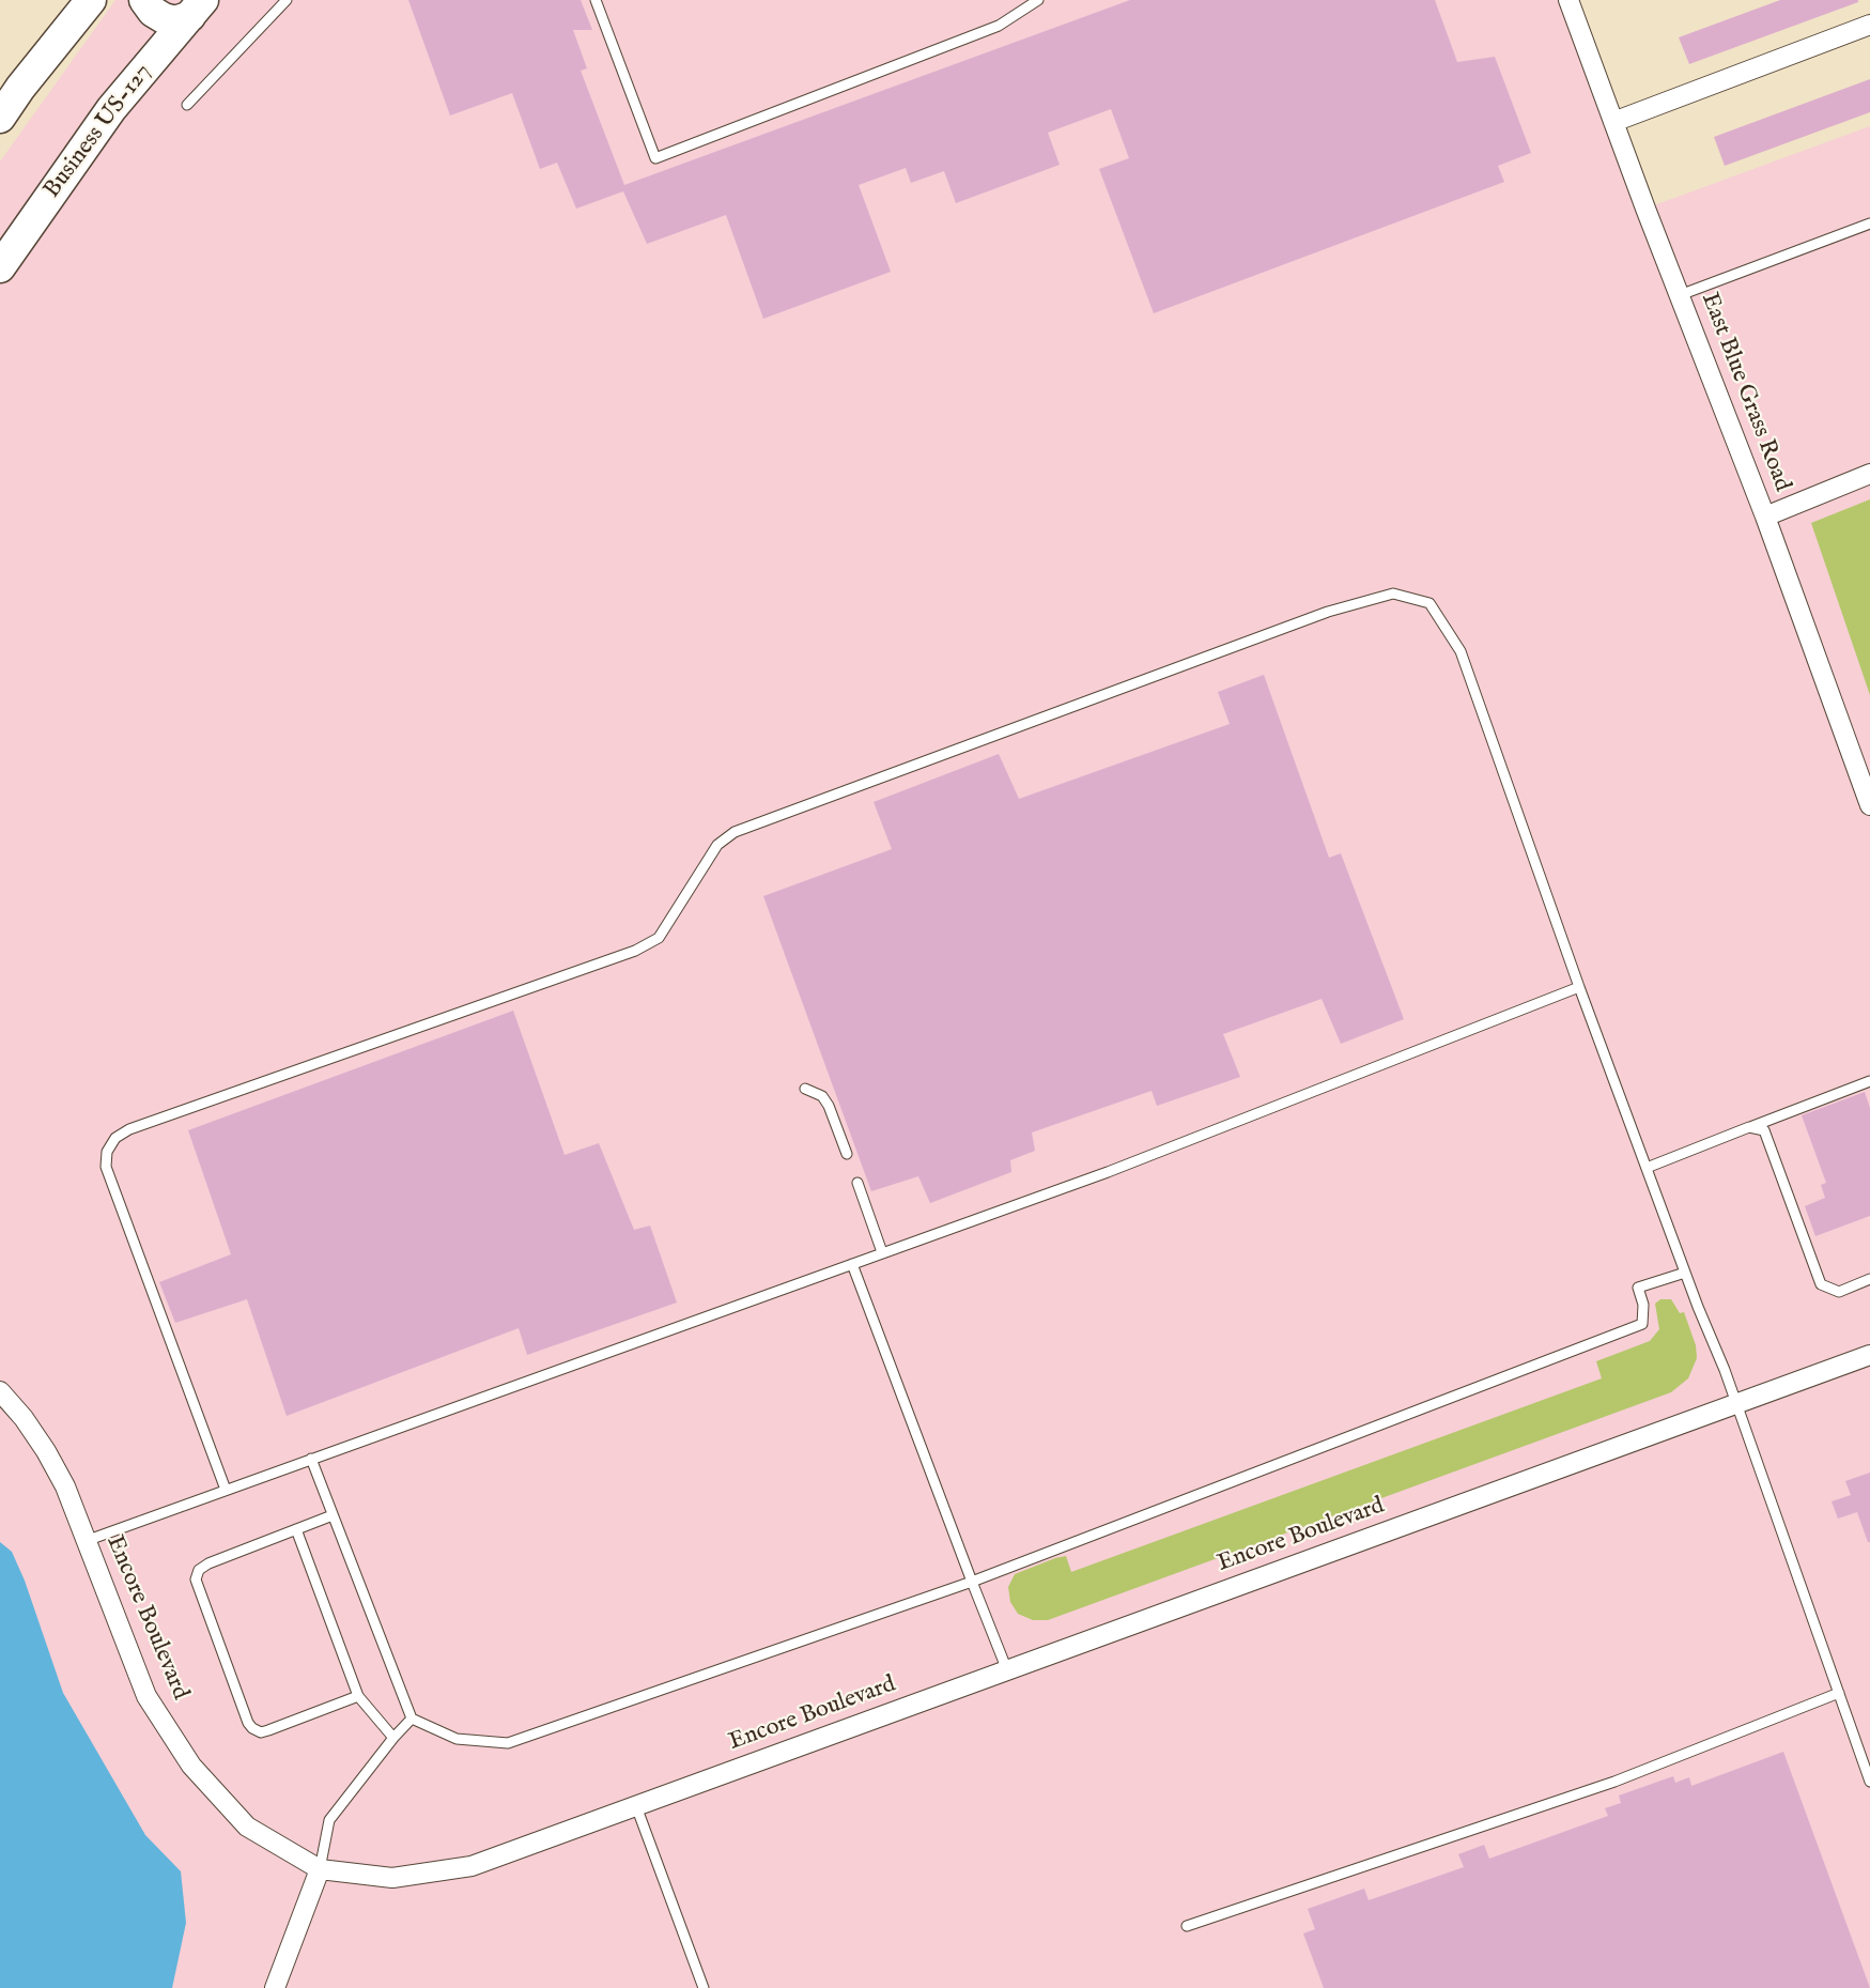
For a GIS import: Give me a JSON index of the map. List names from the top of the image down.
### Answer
{
  "streets": {
    "main road": ["Business US-127"],
    "street": ["East Blue Grass Road", "Encore Boulevard"]
  }
}
